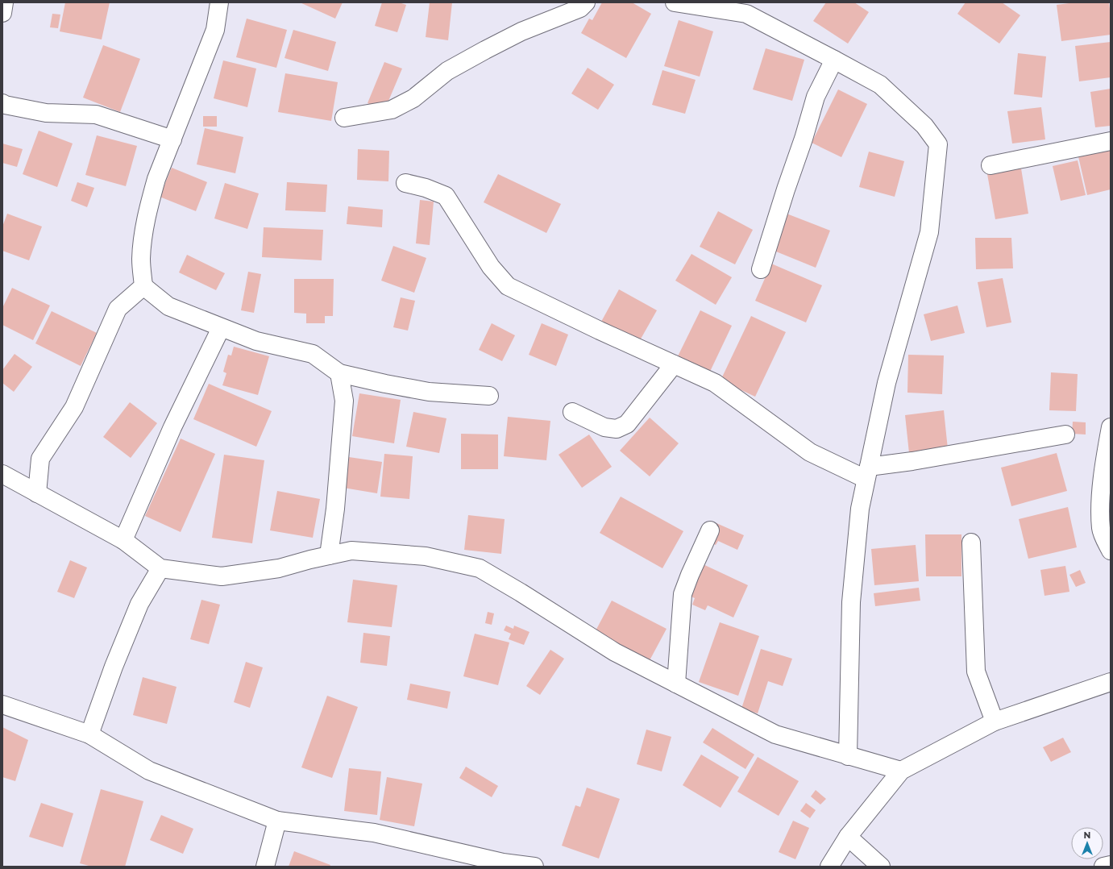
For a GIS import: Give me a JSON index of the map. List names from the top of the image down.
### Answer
{
  "north": "top"
}
